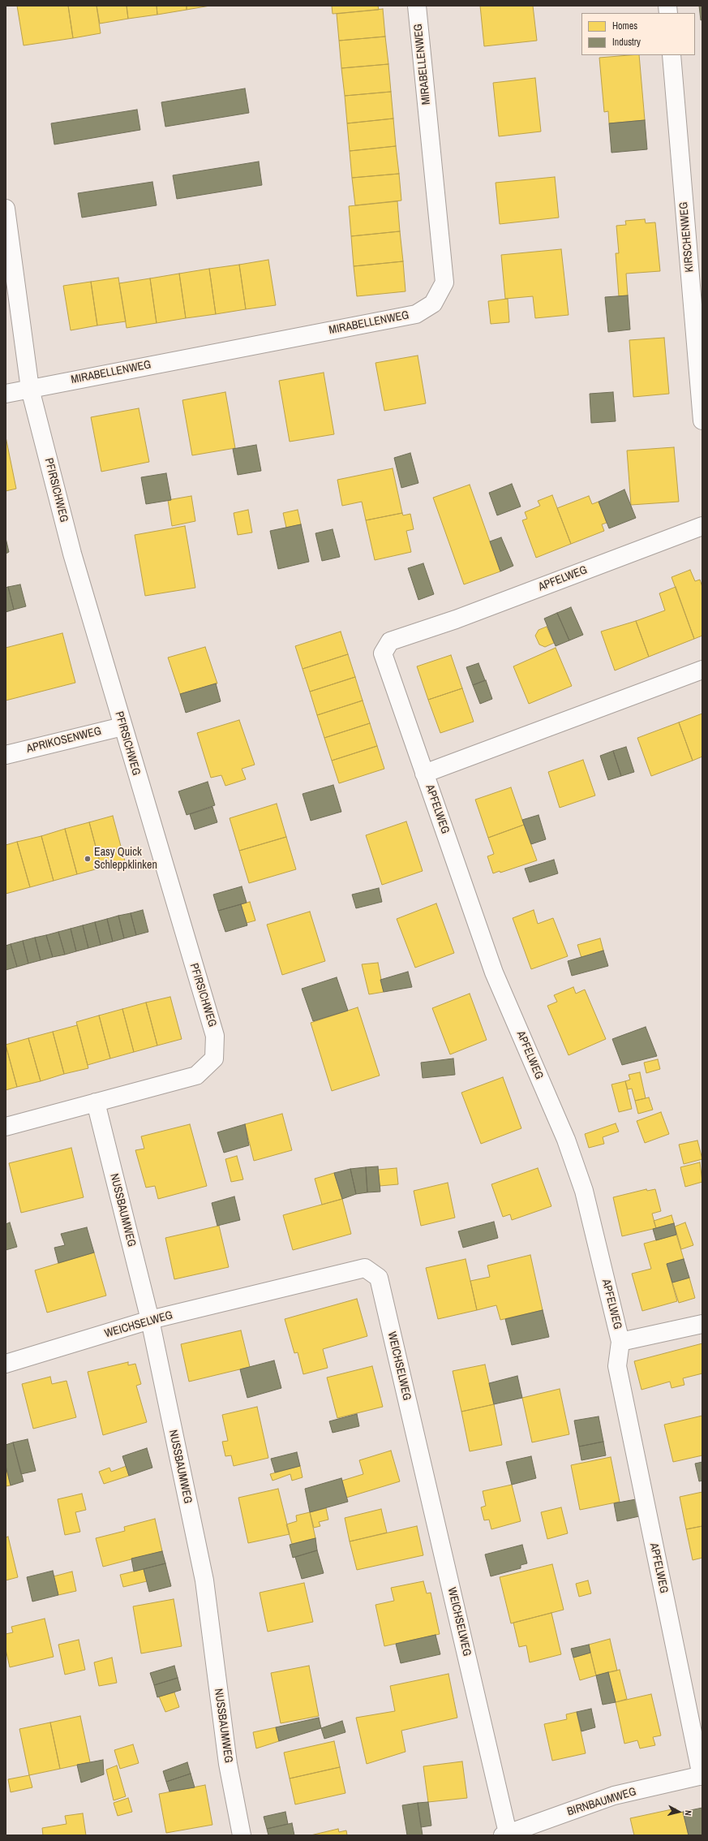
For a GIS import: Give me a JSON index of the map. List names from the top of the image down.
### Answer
{
  "streets": {
    "street": [
      "MIRABELLENWEG",
      "KIRSCHENWEG",
      "PFIRSICHWEG",
      "APFELWEG",
      "APRIKOSENWEG",
      "NUSSBAUMWEG",
      "WEICHSELWEG",
      "BIRNBAUMWEG"
    ]
  },
  "crossings": [
    ["MIRABELLENWEG", "PFIRSICHWEG"],
    ["PFIRSICHWEG", "APRIKOSENWEG"],
    ["PFIRSICHWEG", "NUSSBAUMWEG"],
    ["APFELWEG", "BIRNBAUMWEG"],
    ["NUSSBAUMWEG", "WEICHSELWEG"],
    ["WEICHSELWEG", "BIRNBAUMWEG"]
  ],
  "places": ["Easy Quick Schleppklinken"],
  "legend": ["Homes", "Industry"],
  "north": "right"
}
